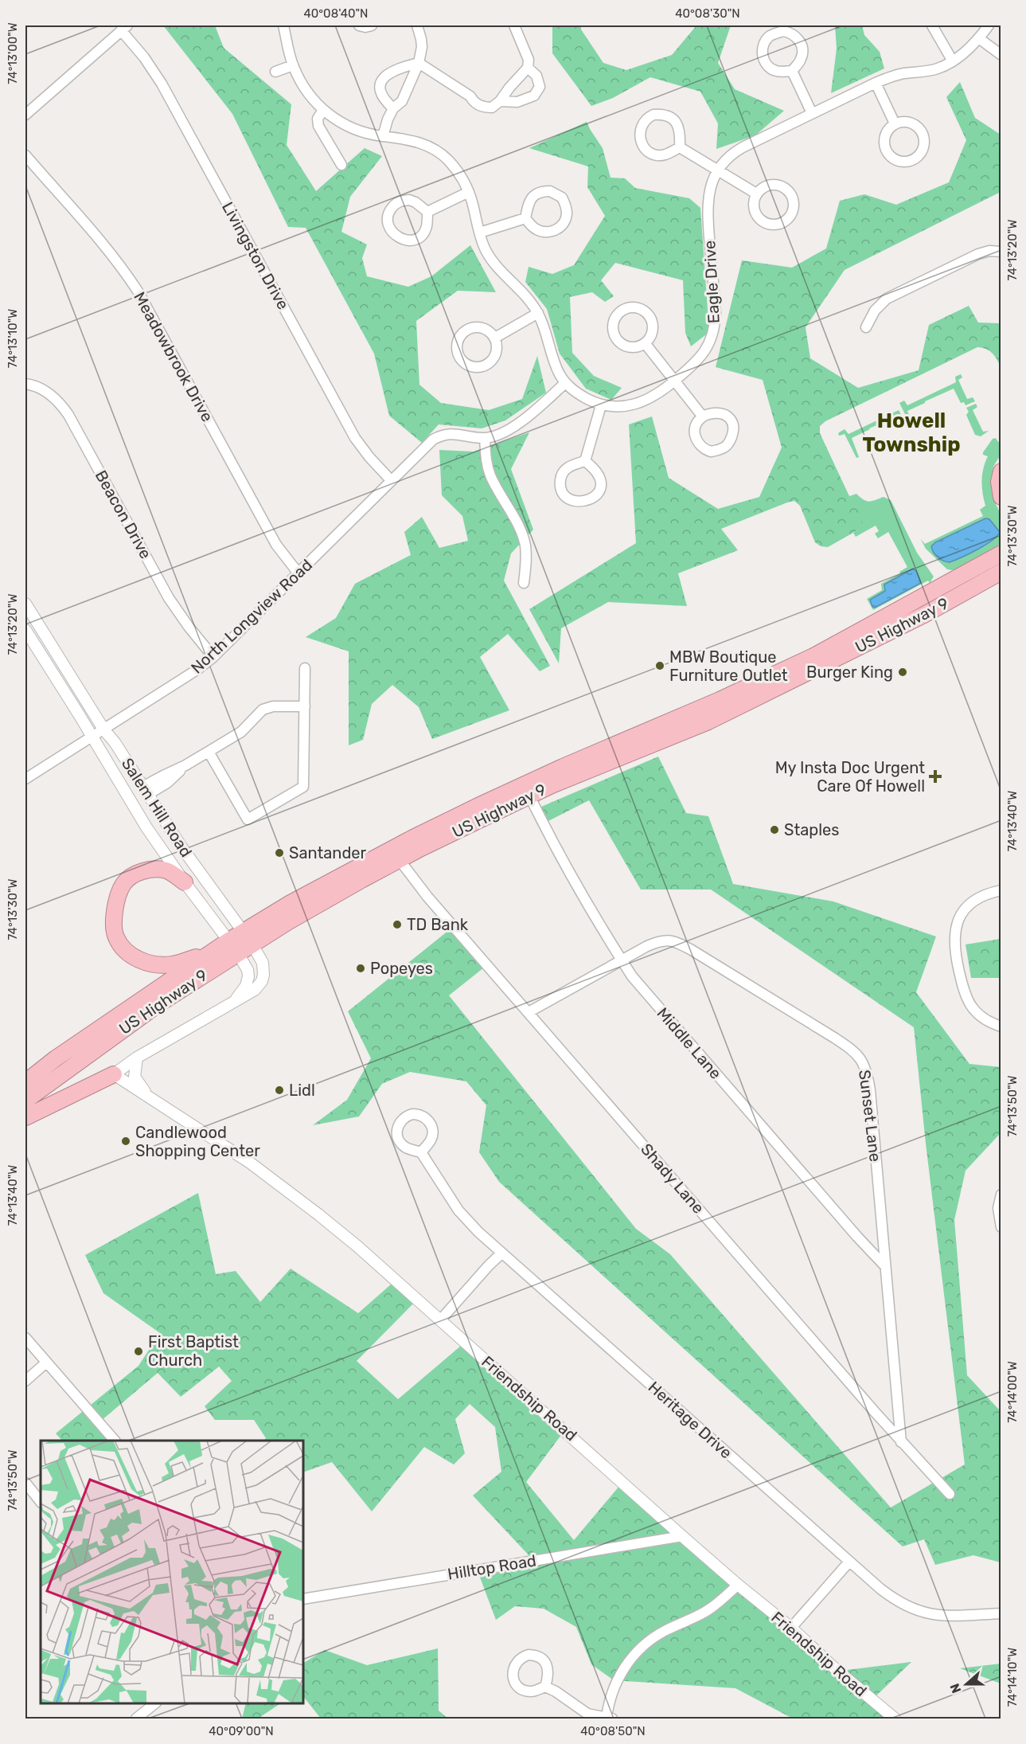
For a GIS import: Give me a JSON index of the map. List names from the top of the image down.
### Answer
{
  "streets": {
    "highway": ["US Highway 9"],
    "street": [
      "Livingston Drive",
      "Eagle Drive",
      "Meadowbrook Drive",
      "Beacon Drive",
      "North Longview Road",
      "Salem Hill Road",
      "Middle Lane",
      "Sunset Lane",
      "Shady Lane",
      "Friendship Road",
      "Heritage Drive",
      "Hilltop Road"
    ]
  },
  "crossings": [
    ["Livingston Drive", "North Longview Road"],
    ["Meadowbrook Drive", "North Longview Road"],
    ["Beacon Drive", "North Longview Road"],
    ["North Longview Road", "Salem Hill Road"],
    ["US Highway 9", "Salem Hill Road"],
    ["US Highway 9", "Middle Lane"],
    ["US Highway 9", "Shady Lane"],
    ["Salem Hill Road", "Friendship Road"],
    ["Middle Lane", "Sunset Lane"],
    ["Sunset Lane", "Shady Lane"],
    ["Friendship Road", "Hilltop Road"]
  ],
  "districts": ["Howell Township"],
  "places": {
    "other": [
      "MBW Boutique Furniture Outlet",
      "Burger King",
      "Staples",
      "Santander",
      "TD Bank",
      "Popeyes",
      "Lidl",
      "Candlewood Shopping Center",
      "First Baptist Church"
    ],
    "health": ["My Insta Doc Urgent Care Of Howell"]
  },
  "north": "left",
  "coordinates": [
    "40°08'40\"N",
    "40°08'30\"N",
    "74°13'00\"W",
    "74°13'20\"W",
    "74°13'10\"W",
    "74°13'30\"W",
    "74°13'40\"W",
    "74°13'50\"W",
    "74°14'00\"W",
    "74°14'10\"W",
    "40°09'00\"N",
    "40°08'50\"N"
  ]
}
